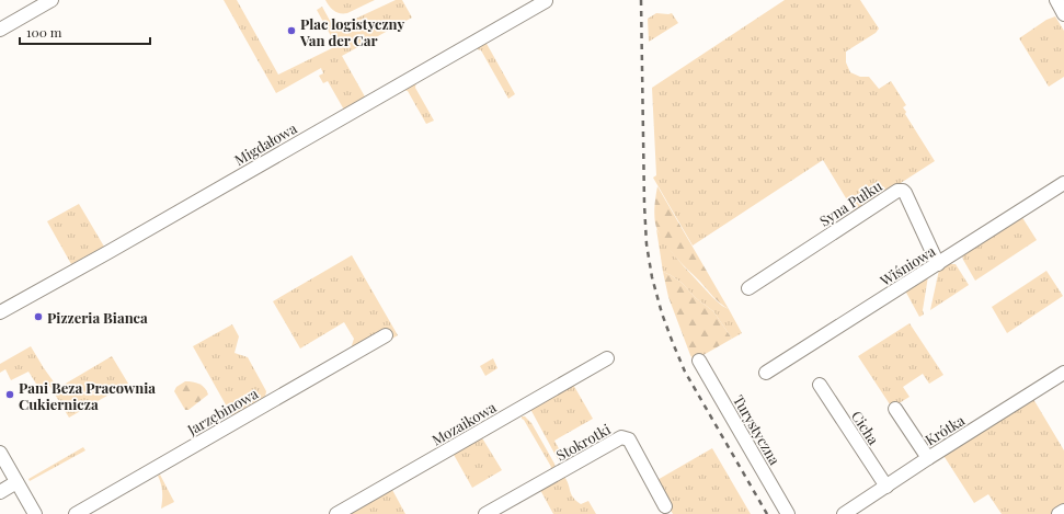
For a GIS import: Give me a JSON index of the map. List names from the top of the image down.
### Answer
{
  "streets": {
    "street": [
      "Migdałowa",
      "Syna Pułku",
      "Wiśniowa",
      "Jarzębinowa",
      "Mozaikowa",
      "Cicha",
      "Turystyczna",
      "Krótka",
      "Stokrotki"
    ]
  },
  "crossings": [
    ["Syna Pułku", "Wiśniowa"],
    ["Cicha", "Krótka"]
  ],
  "places": ["Plac logistyczny Van der Car", "Pizzeria Bianca", "Pani Beza Pracownia Cukiernicza"],
  "scale_bar": "100 m"
}
